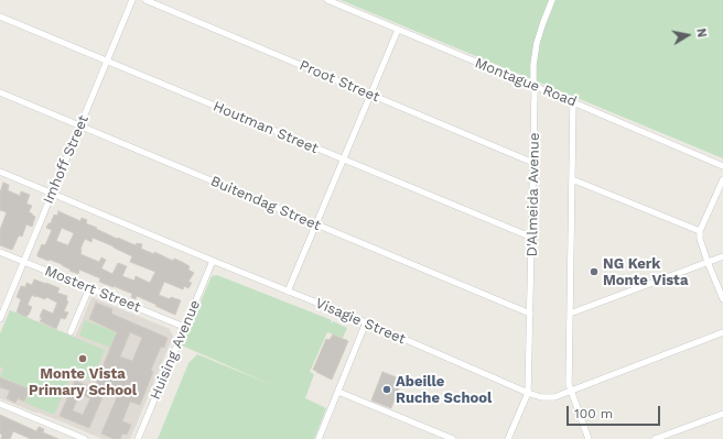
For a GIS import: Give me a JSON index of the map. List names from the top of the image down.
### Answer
{
  "streets": {
    "street": [
      "Proot Street",
      "Montague Road",
      "Houtman Street",
      "Imhoff Street",
      "D'Almeida Avenue",
      "Buitendag Street",
      "Mostert Street",
      "Visagie Street",
      "Huising Avenue"
    ]
  },
  "crossings": [
    ["Proot Street", "D'Almeida Avenue"],
    ["Montague Road", "D'Almeida Avenue"],
    ["Houtman Street", "Imhoff Street"],
    ["Houtman Street", "D'Almeida Avenue"],
    ["Imhoff Street", "Buitendag Street"],
    ["Imhoff Street", "Mostert Street"],
    ["Imhoff Street", "Visagie Street"],
    ["D'Almeida Avenue", "Buitendag Street"],
    ["D'Almeida Avenue", "Visagie Street"],
    ["Mostert Street", "Huising Avenue"],
    ["Visagie Street", "Huising Avenue"]
  ],
  "places": ["NG Kerk Monte Vista", "Monte Vista Primary School", "Abeille Ruche School"],
  "scale_bar": "100 m",
  "north": "right"
}
